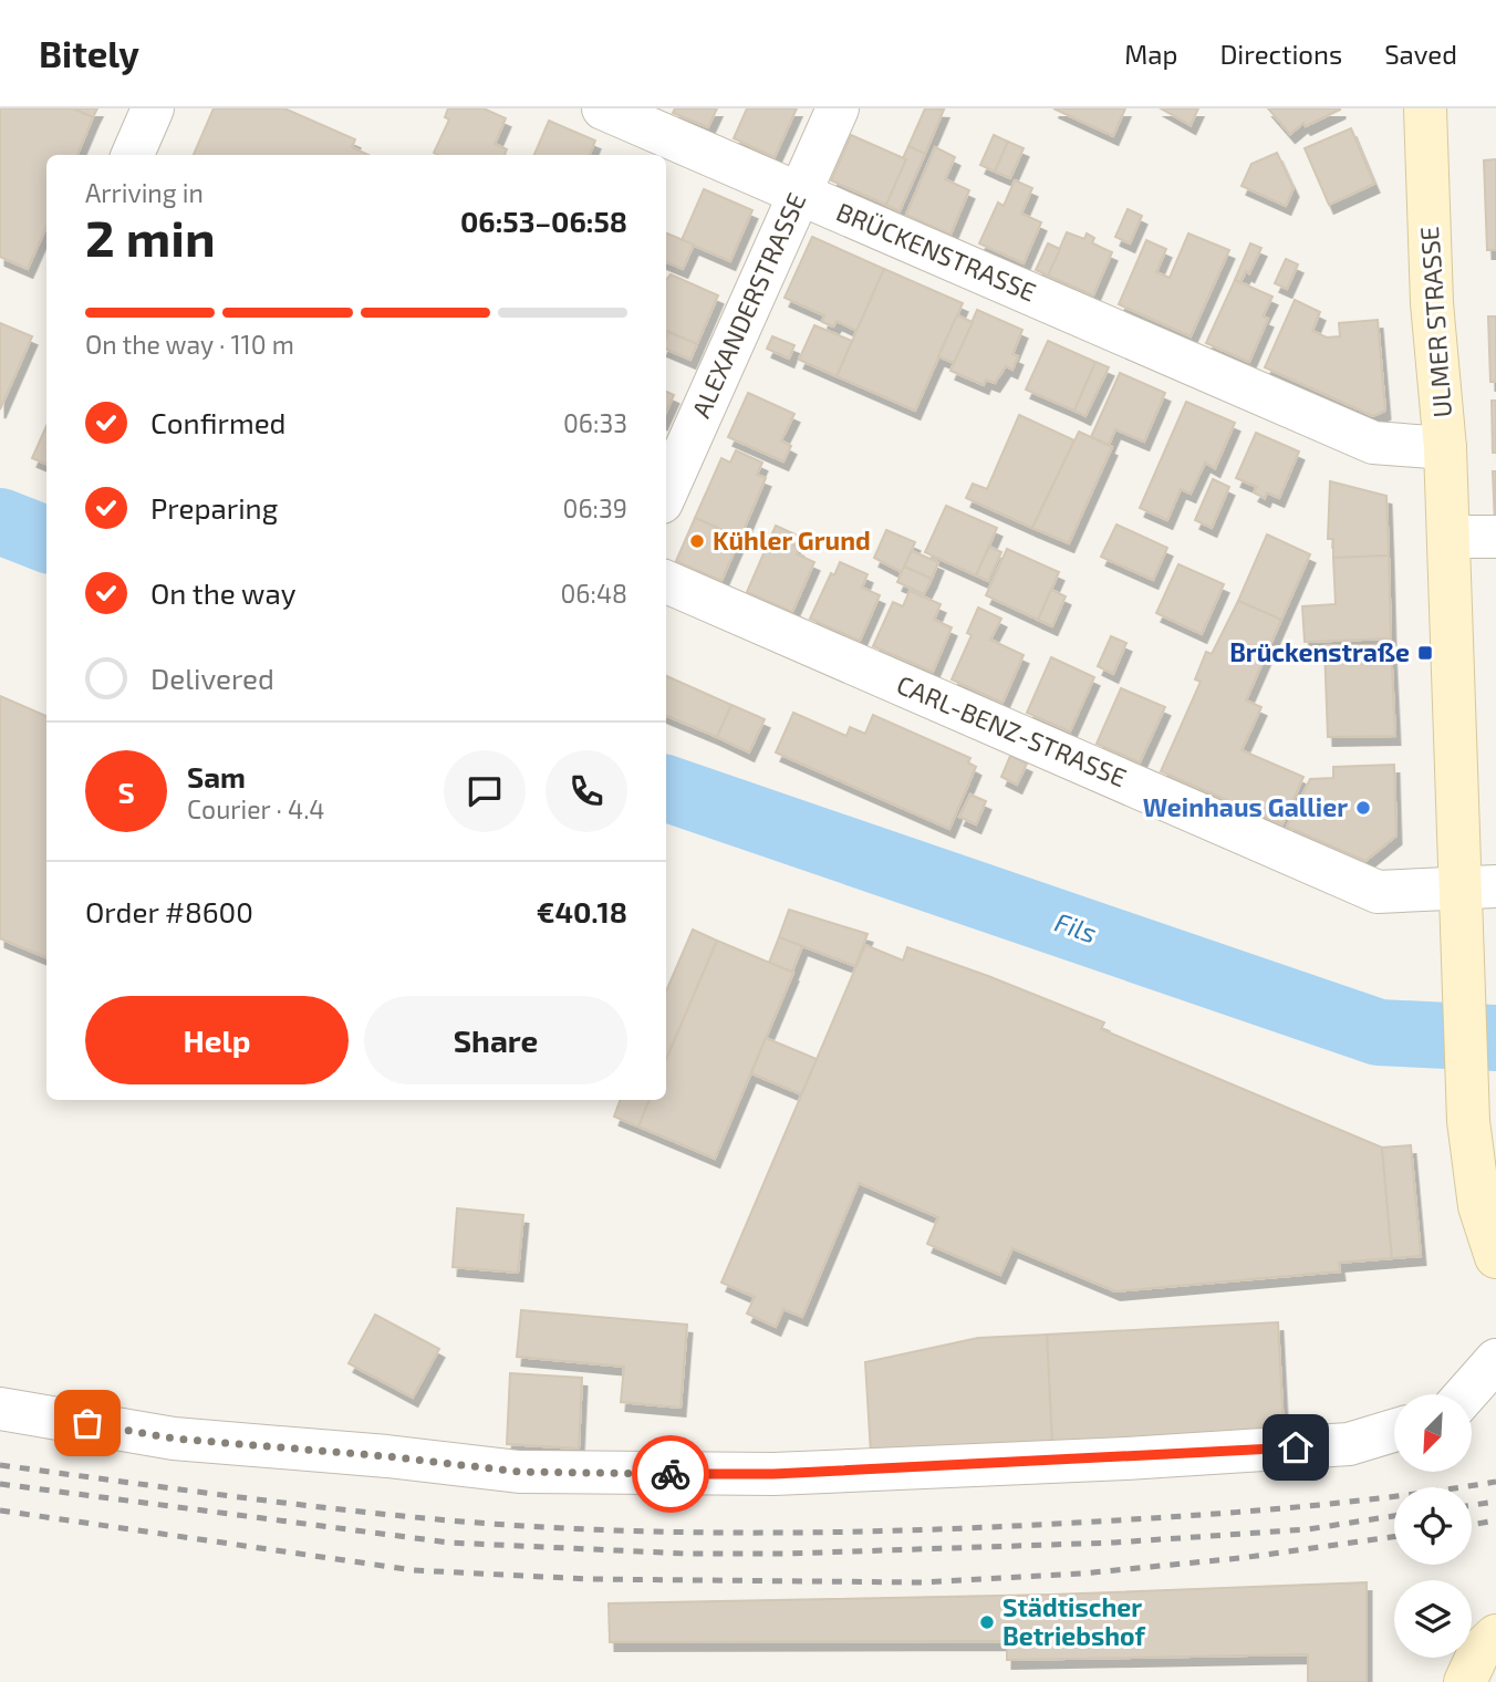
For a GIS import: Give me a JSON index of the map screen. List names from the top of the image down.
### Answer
{
  "streets": {
    "main road": ["ULMER STRASSE"],
    "street": ["BRÜCKENSTRASSE", "ALEXANDERSTRASSE", "CARL-BENZ-STRASSE"]
  },
  "crossings": [
    ["BRÜCKENSTRASSE", "ALEXANDERSTRASSE"],
    ["BRÜCKENSTRASSE", "ULMER STRASSE"],
    ["ULMER STRASSE", "CARL-BENZ-STRASSE"]
  ],
  "water": ["Fils"],
  "places": {
    "other": ["Kühler Grund", "Weinhaus Gallier", "Städtischer Betriebshof"],
    "transit": ["Brückenstraße"]
  },
  "north": "bottom left",
  "page": {
    "header": "Bitely",
    "nav": ["Map", "Directions", "Saved"],
    "heading": ["2 min", "Arriving in", "06:53–06:58"],
    "panel": [
      "Sam",
      "Courier · 4.4",
      "Order #8600",
      "€40.18"
    ],
    "bar": "On the way · 110 m",
    "list": [
      ["Confirmed", "06:33"],
      ["Preparing", "06:39"],
      ["On the way", "06:48"],
      "Delivered"
    ],
    "round": "S",
    "buttons": ["Help", "Share"]
  }
}
